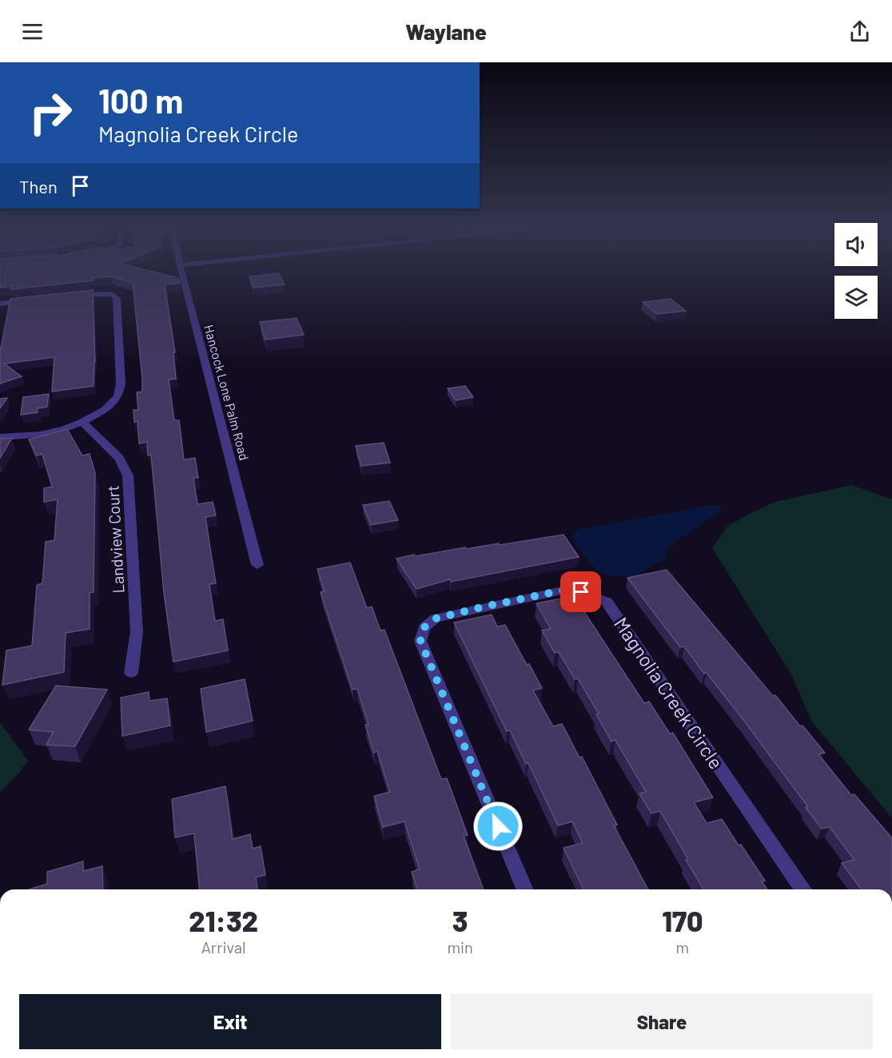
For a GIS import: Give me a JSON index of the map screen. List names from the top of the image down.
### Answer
{
  "streets": {
    "street": ["Hancock Lone Palm Road", "Landview Court", "Magnolia Creek Circle"]
  },
  "page": {
    "header": "Waylane",
    "turn": ["100 m", "Magnolia Creek Circle"],
    "then": "Then",
    "eta": [
      "21:32",
      "Arrival",
      "3",
      "min",
      "170",
      "m"
    ],
    "buttons": ["Exit", "Share"]
  }
}
